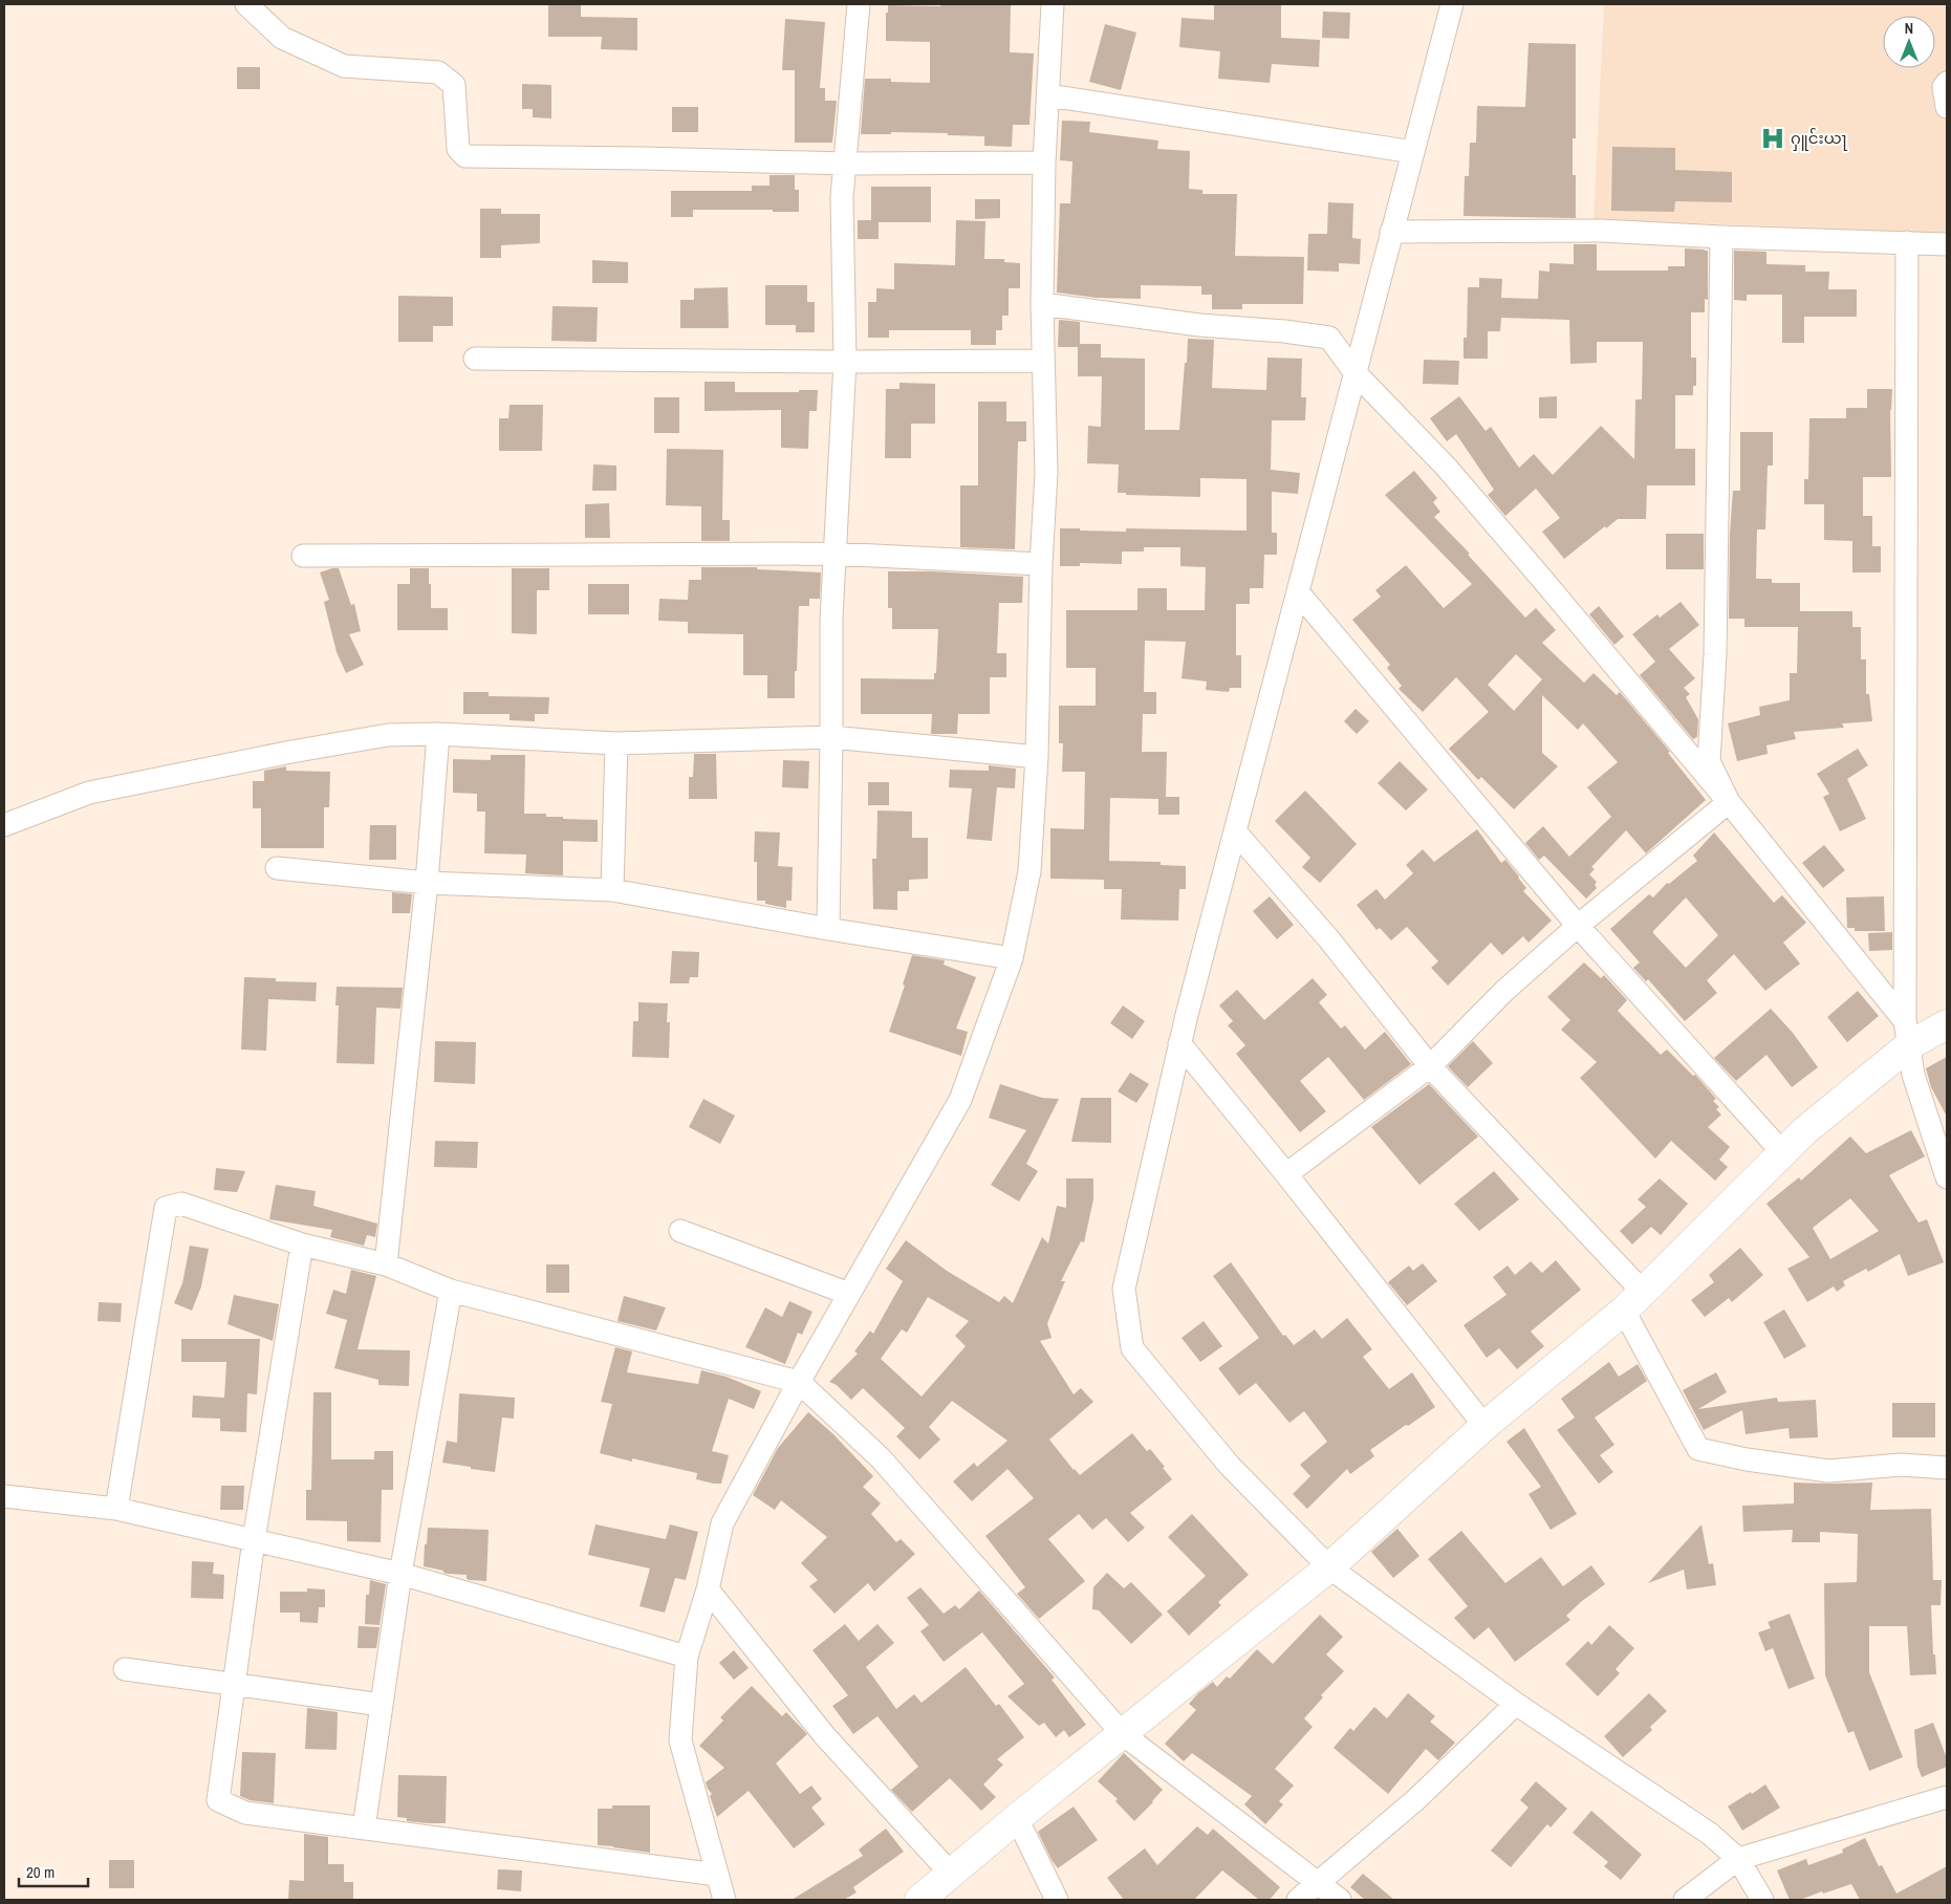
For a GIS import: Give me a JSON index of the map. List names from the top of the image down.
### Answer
{
  "places": {
    "hospital": ["ႁူင်းယႃ"]
  },
  "scale_bar": "20 m",
  "north": "top"
}
